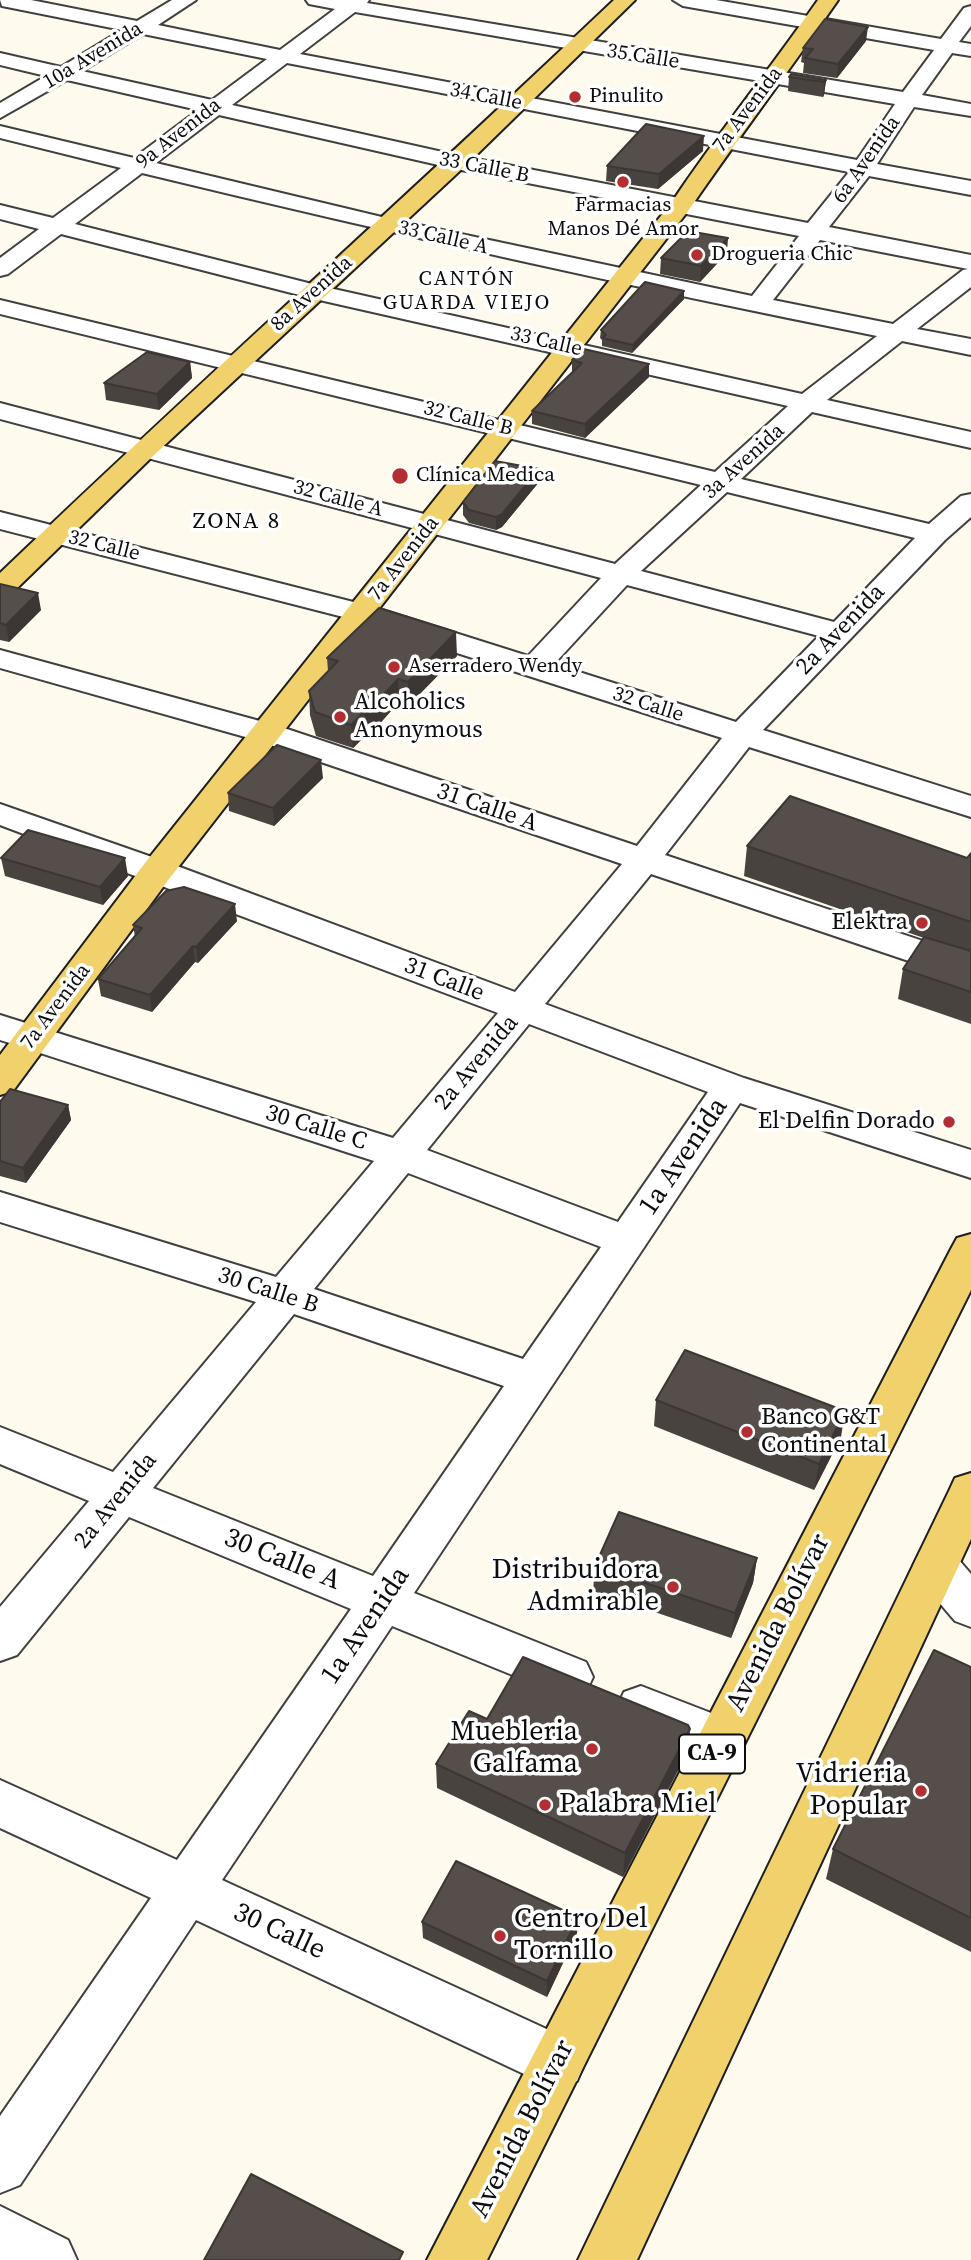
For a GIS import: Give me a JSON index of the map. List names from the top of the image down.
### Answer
{
  "streets": {
    "main road": [
      "7a Avenida",
      "8a Avenida",
      "Avenida Bolívar",
      "CA-9"
    ],
    "street": [
      "10a Avenida",
      "35 Calle",
      "34 Calle",
      "9a Avenida",
      "6a Avenida",
      "33 Calle B",
      "33 Calle A",
      "33 Calle",
      "32 Calle B",
      "3a Avenida",
      "32 Calle A",
      "32 Calle",
      "2a Avenida",
      "31 Calle A",
      "31 Calle",
      "30 Calle C",
      "1a Avenida",
      "30 Calle B",
      "30 Calle A",
      "30 Calle"
    ]
  },
  "crossings": [
    ["10a Avenida", "34 Calle"],
    ["10a Avenida", "33 Calle B"],
    ["35 Calle", "7a Avenida"],
    ["35 Calle", "9a Avenida"],
    ["35 Calle", "6a Avenida"],
    ["35 Calle", "8a Avenida"],
    ["34 Calle", "7a Avenida"],
    ["34 Calle", "9a Avenida"],
    ["34 Calle", "6a Avenida"],
    ["34 Calle", "8a Avenida"],
    ["7a Avenida", "33 Calle B"],
    ["7a Avenida", "33 Calle A"],
    ["7a Avenida", "33 Calle"],
    ["7a Avenida", "32 Calle B"],
    ["7a Avenida", "32 Calle A"],
    ["7a Avenida", "32 Calle"],
    ["7a Avenida", "31 Calle A"],
    ["7a Avenida", "31 Calle"],
    ["7a Avenida", "30 Calle C"],
    ["9a Avenida", "33 Calle B"],
    ["9a Avenida", "33 Calle A"],
    ["9a Avenida", "33 Calle"],
    ["6a Avenida", "33 Calle B"],
    ["6a Avenida", "33 Calle A"],
    ["33 Calle B", "8a Avenida"],
    ["33 Calle A", "8a Avenida"],
    ["33 Calle A", "3a Avenida"],
    ["8a Avenida", "33 Calle"],
    ["8a Avenida", "32 Calle B"],
    ["8a Avenida", "32 Calle A"],
    ["8a Avenida", "32 Calle"],
    ["33 Calle", "3a Avenida"],
    ["32 Calle B", "3a Avenida"],
    ["32 Calle B", "2a Avenida"],
    ["3a Avenida", "32 Calle A"],
    ["3a Avenida", "32 Calle"],
    ["32 Calle A", "2a Avenida"],
    ["32 Calle", "2a Avenida"],
    ["2a Avenida", "31 Calle A"],
    ["2a Avenida", "31 Calle"],
    ["2a Avenida", "30 Calle C"],
    ["2a Avenida", "30 Calle B"],
    ["2a Avenida", "30 Calle A"],
    ["31 Calle", "1a Avenida"],
    ["30 Calle C", "1a Avenida"],
    ["1a Avenida", "30 Calle B"],
    ["1a Avenida", "30 Calle A"],
    ["1a Avenida", "30 Calle"],
    ["30 Calle A", "Avenida Bolívar"],
    ["Avenida Bolívar", "30 Calle"]
  ],
  "districts": ["CANTÓN GUARDA VIEJO", "ZONA 8"],
  "places": [
    "Pinulito",
    "Farmacias Manos Dé Amor",
    "Drogueria Chic",
    "Clínica Medica",
    "Aserradero Wendy",
    "Alcoholics Anonymous",
    "Elektra",
    "El Delfin Dorado",
    "Banco G&T Continental",
    "Distribuidora Admirable",
    "Muebleria Galfama",
    "Vidrieria Popular",
    "Palabra Miel",
    "Centro Del Tornillo"
  ]
}
